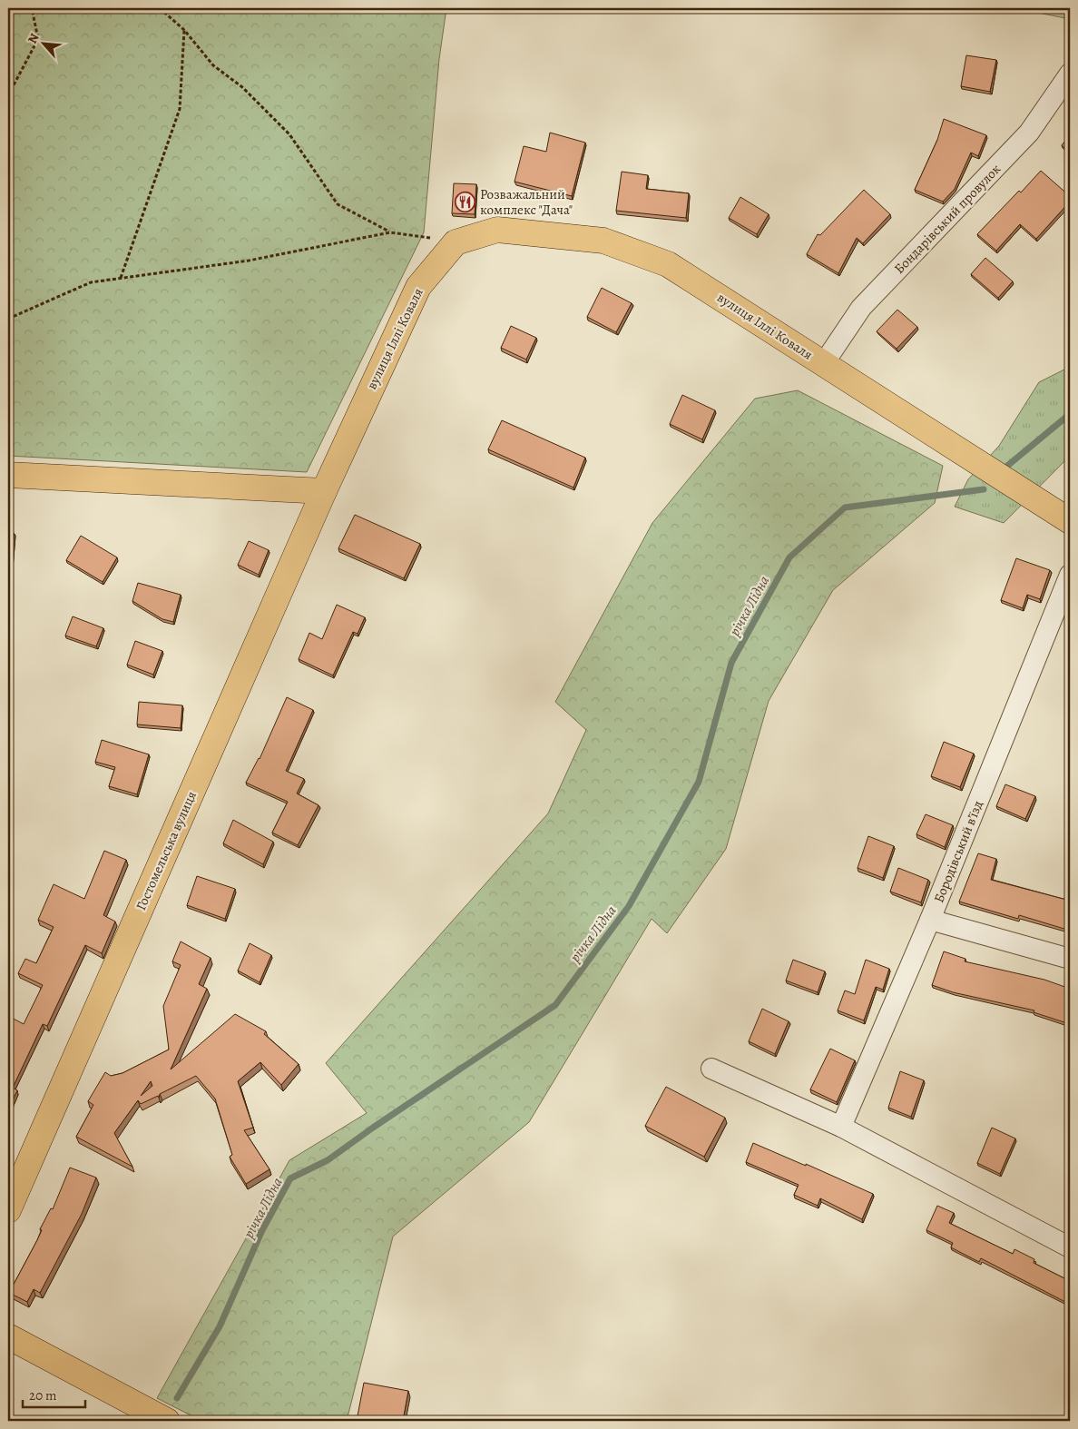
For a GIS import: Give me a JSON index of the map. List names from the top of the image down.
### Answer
{
  "streets": {
    "main road": ["вулиця Іллі Коваля", "Гостомельська вулиця"],
    "street": ["Бондарівський провулок", "Бородівський в’їзд"]
  },
  "crossings": [
    ["Бондарівський провулок", "вулиця Іллі Коваля"],
    ["вулиця Іллі Коваля", "Гостомельська вулиця"]
  ],
  "water": ["річка Лідна"],
  "places": {
    "restaurant": ["Розважальний комплекс \"Дача\""]
  },
  "scale_bar": "20 m",
  "north": "top left"
}
